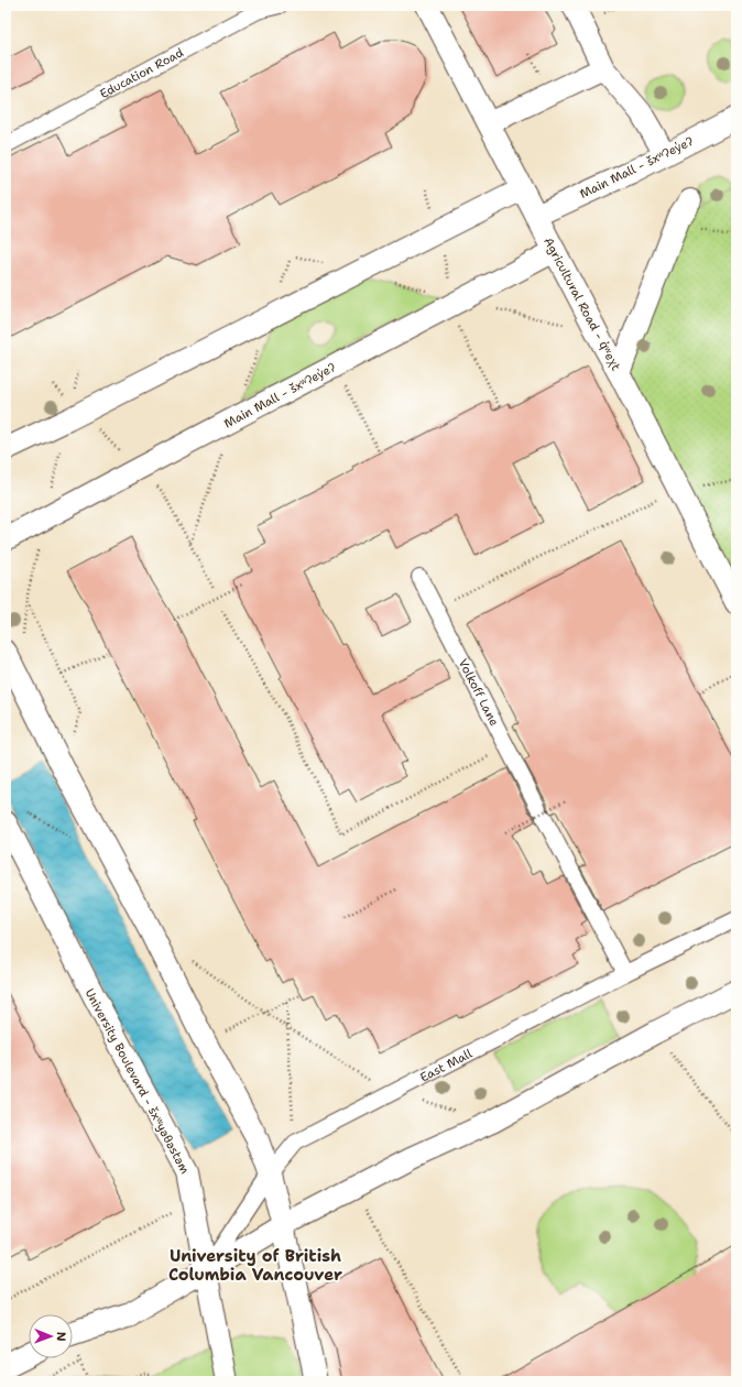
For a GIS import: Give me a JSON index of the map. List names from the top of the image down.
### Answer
{
  "streets": {
    "street": ["Main Mall - šxʷʔey̓eʔ", "Agricultural Road - q̓ʷeχt", "University Boulevard - šxʷyəθəstəm"],
    "lane": ["Education Road", "Volkoff Lane", "East Mall"]
  },
  "crossings": [
    ["Main Mall - šxʷʔey̓eʔ", "Agricultural Road - q̓ʷeχt"],
    ["Volkoff Lane", "East Mall"],
    ["East Mall", "University Boulevard - šxʷyəθəstəm"]
  ],
  "districts": ["University of British Columbia Vancouver"],
  "north": "right"
}
